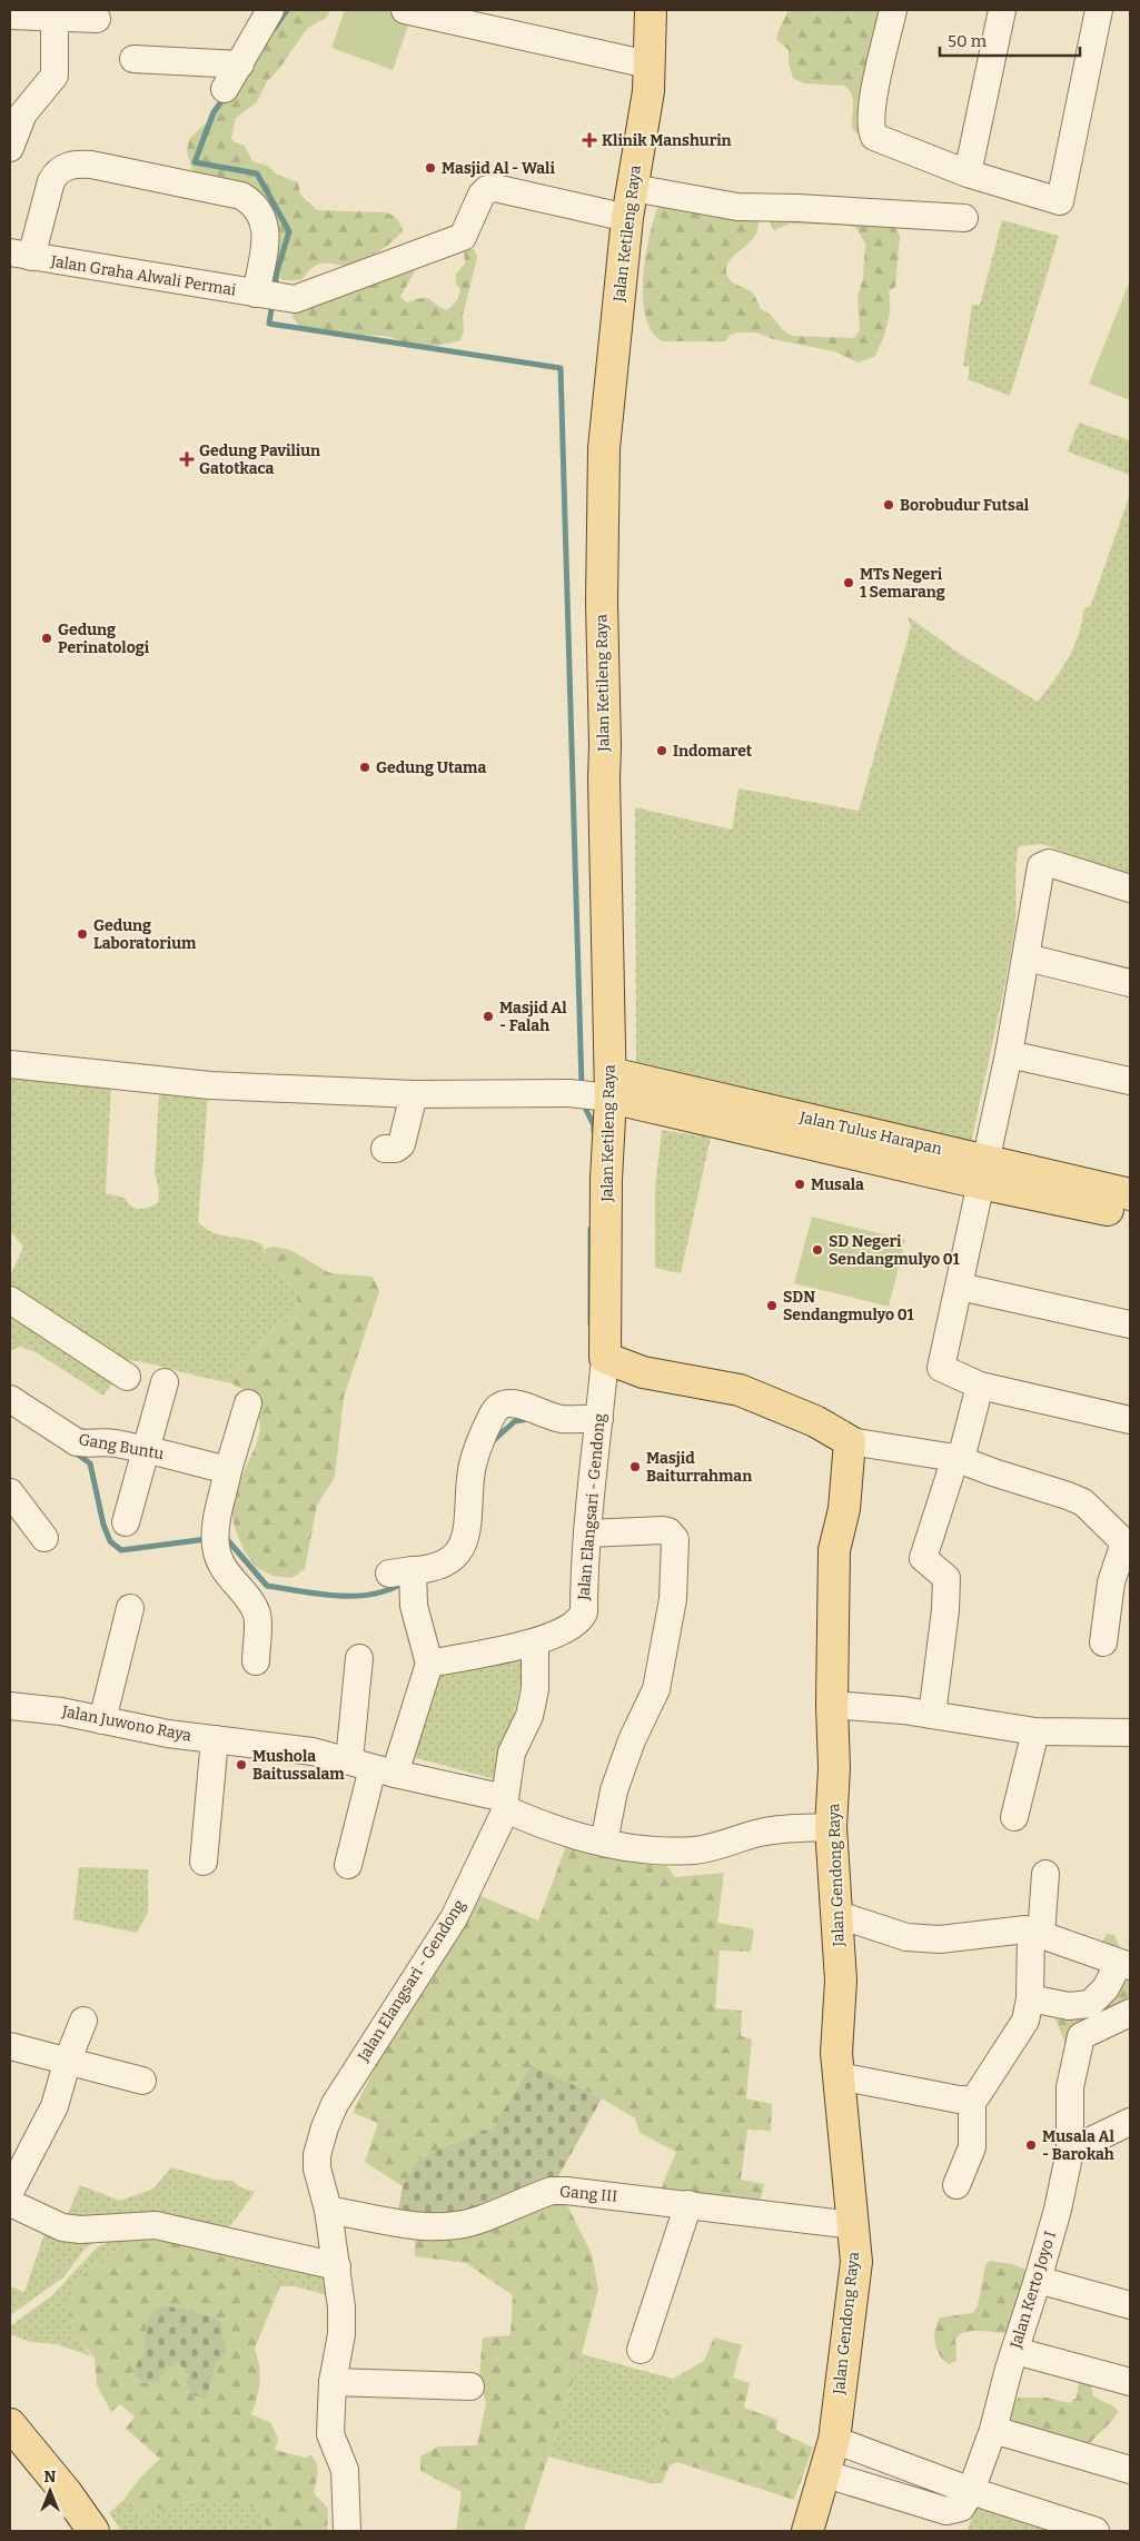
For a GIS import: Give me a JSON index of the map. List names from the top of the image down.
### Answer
{
  "streets": {
    "main road": ["Jalan Ketileng Raya", "Jalan Tulus Harapan", "Jalan Gendong Raya"],
    "street": [
      "Jalan Graha Alwali Permai",
      "Gang Buntu",
      "Jalan Elangsari - Gendong",
      "Jalan Juwono Raya",
      "Gang III",
      "Jalan Kerto Joyo I"
    ]
  },
  "crossings": [
    ["Jalan Ketileng Raya", "Jalan Tulus Harapan"],
    ["Jalan Ketileng Raya", "Jalan Elangsari - Gendong"],
    ["Jalan Elangsari - Gendong", "Jalan Juwono Raya"],
    ["Jalan Elangsari - Gendong", "Gang III"],
    ["Jalan Juwono Raya", "Jalan Gendong Raya"],
    ["Jalan Gendong Raya", "Gang III"]
  ],
  "places": {
    "health": ["Klinik Manshurin", "Gedung Paviliun Gatotkaca"],
    "other": [
      "Masjid Al - Wali",
      "Borobudur Futsal",
      "MTs Negeri 1 Semarang",
      "Gedung Perinatologi",
      "Indomaret",
      "Gedung Utama",
      "Gedung Laboratorium",
      "Masjid Al - Falah",
      "Musala",
      "SD Negeri Sendangmulyo 01",
      "SDN Sendangmulyo 01",
      "Masjid Baiturrahman",
      "Mushola Baitussalam",
      "Musala Al - Barokah"
    ]
  },
  "scale_bar": "50 m",
  "north": "top"
}
